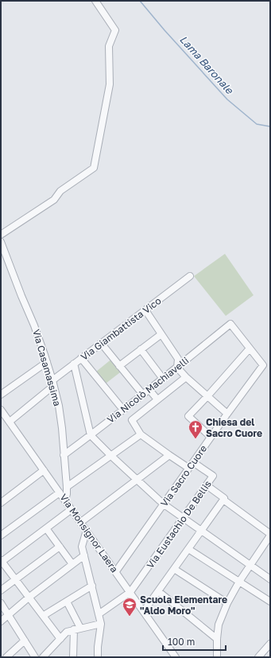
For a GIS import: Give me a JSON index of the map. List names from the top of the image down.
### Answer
{
  "streets": {
    "street": [
      "Via Giambattista Vico",
      "Via Casamassima",
      "Via Nicolò Machiavelli",
      "Via Sacro Cuore",
      "Via Eustachio De Bellis",
      "Via Monsignor Laera"
    ]
  },
  "crossings": [
    ["Via Giambattista Vico", "Via Casamassima"],
    ["Via Giambattista Vico", "Via Monsignor Laera"],
    ["Via Casamassima", "Via Nicolò Machiavelli"],
    ["Via Casamassima", "Via Monsignor Laera"],
    ["Via Nicolò Machiavelli", "Via Sacro Cuore"],
    ["Via Sacro Cuore", "Via Eustachio De Bellis"],
    ["Via Sacro Cuore", "Via Monsignor Laera"],
    ["Via Eustachio De Bellis", "Via Monsignor Laera"]
  ],
  "water": ["Lama Baronale"],
  "places": {
    "church": ["Chiesa del Sacro Cuore"],
    "school or university": ["Scuola Elementare \"Aldo Moro\""]
  },
  "scale_bar": "100 m"
}
